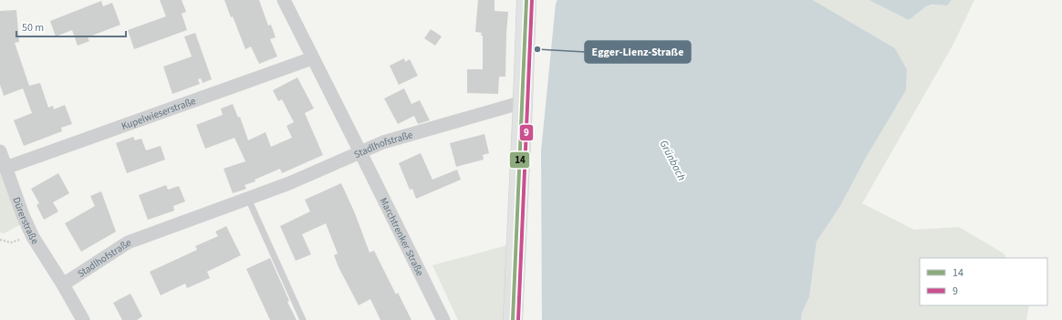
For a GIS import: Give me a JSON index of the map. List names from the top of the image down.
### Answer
{
  "streets": {
    "street": [
      "Kupelwieserstraße",
      "Stadlhofstraße",
      "Dürerstraße",
      "Marchtrenker Straße"
    ]
  },
  "crossings": [
    ["Kupelwieserstraße", "Dürerstraße"],
    ["Kupelwieserstraße", "Marchtrenker Straße"],
    ["Stadlhofstraße", "Dürerstraße"],
    ["Stadlhofstraße", "Marchtrenker Straße"]
  ],
  "water": ["Grünbach"],
  "places": ["Egger-Lienz-Straße"],
  "lines": ["transit line 14", "transit line 9"],
  "legend": ["14", "9"],
  "scale_bar": "50 m"
}
